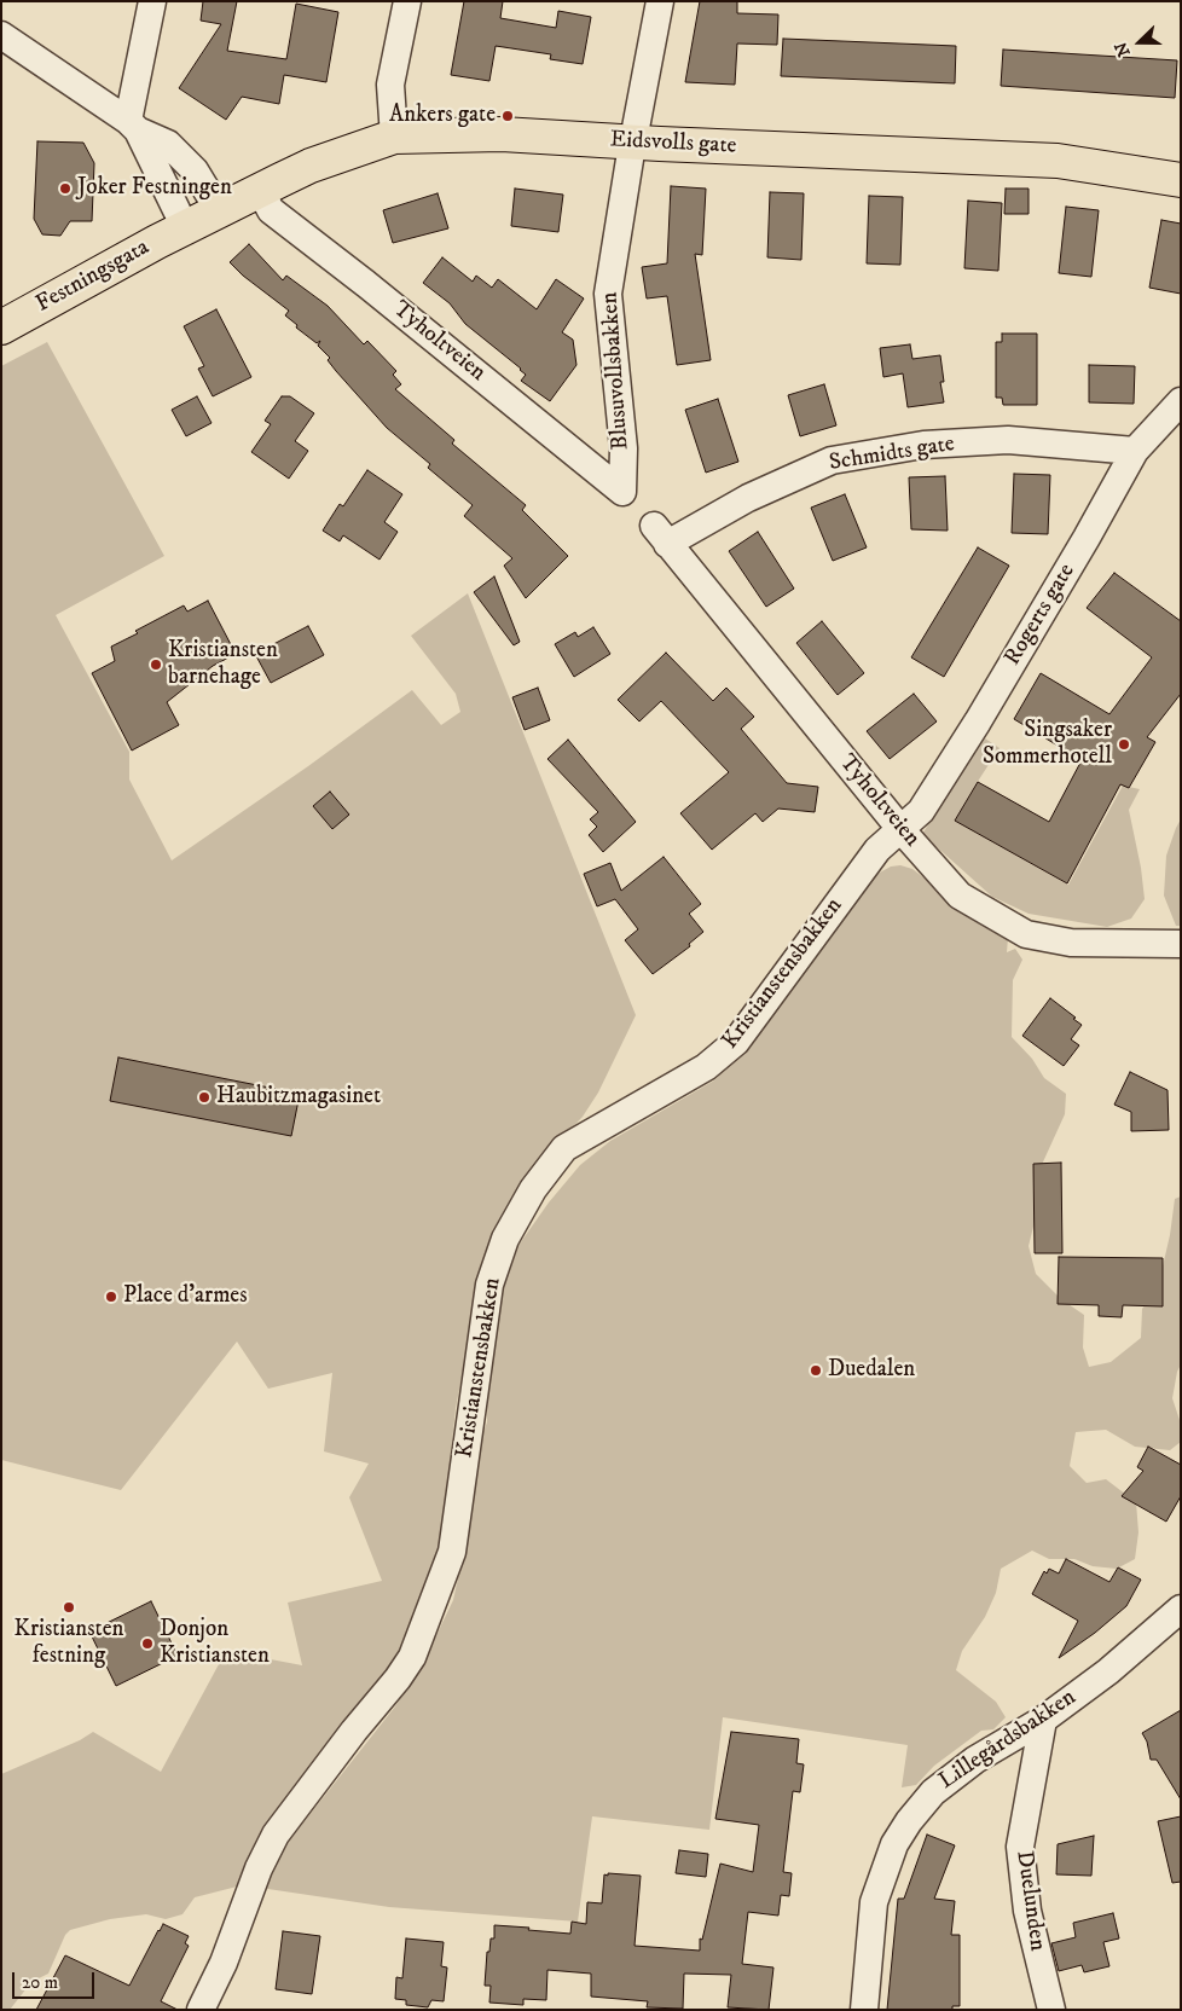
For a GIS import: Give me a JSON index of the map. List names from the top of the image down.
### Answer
{
  "streets": {
    "main road": ["Eidsvolls gate", "Festningsgata"],
    "street": [
      "Tyholtveien",
      "Blusuvollsbakken",
      "Schmidts gate",
      "Rogerts gate",
      "Kristianstensbakken",
      "Lillegårdsbakken",
      "Duelunden"
    ]
  },
  "crossings": [
    ["Eidsvolls gate", "Festningsgata"],
    ["Eidsvolls gate", "Tyholtveien"],
    ["Eidsvolls gate", "Blusuvollsbakken"],
    ["Tyholtveien", "Blusuvollsbakken"],
    ["Tyholtveien", "Schmidts gate"],
    ["Tyholtveien", "Rogerts gate"],
    ["Tyholtveien", "Kristianstensbakken"],
    ["Schmidts gate", "Rogerts gate"],
    ["Rogerts gate", "Kristianstensbakken"],
    ["Lillegårdsbakken", "Duelunden"]
  ],
  "places": [
    "Ankers gate",
    "Joker Festningen",
    "Kristiansten barnehage",
    "Singsaker Sommerhotell",
    "Haubitzmagasinet",
    "Place d'armes",
    "Duedalen",
    "Kristiansten festning",
    "Donjon Kristiansten"
  ],
  "scale_bar": "20 m",
  "north": "left"
}
